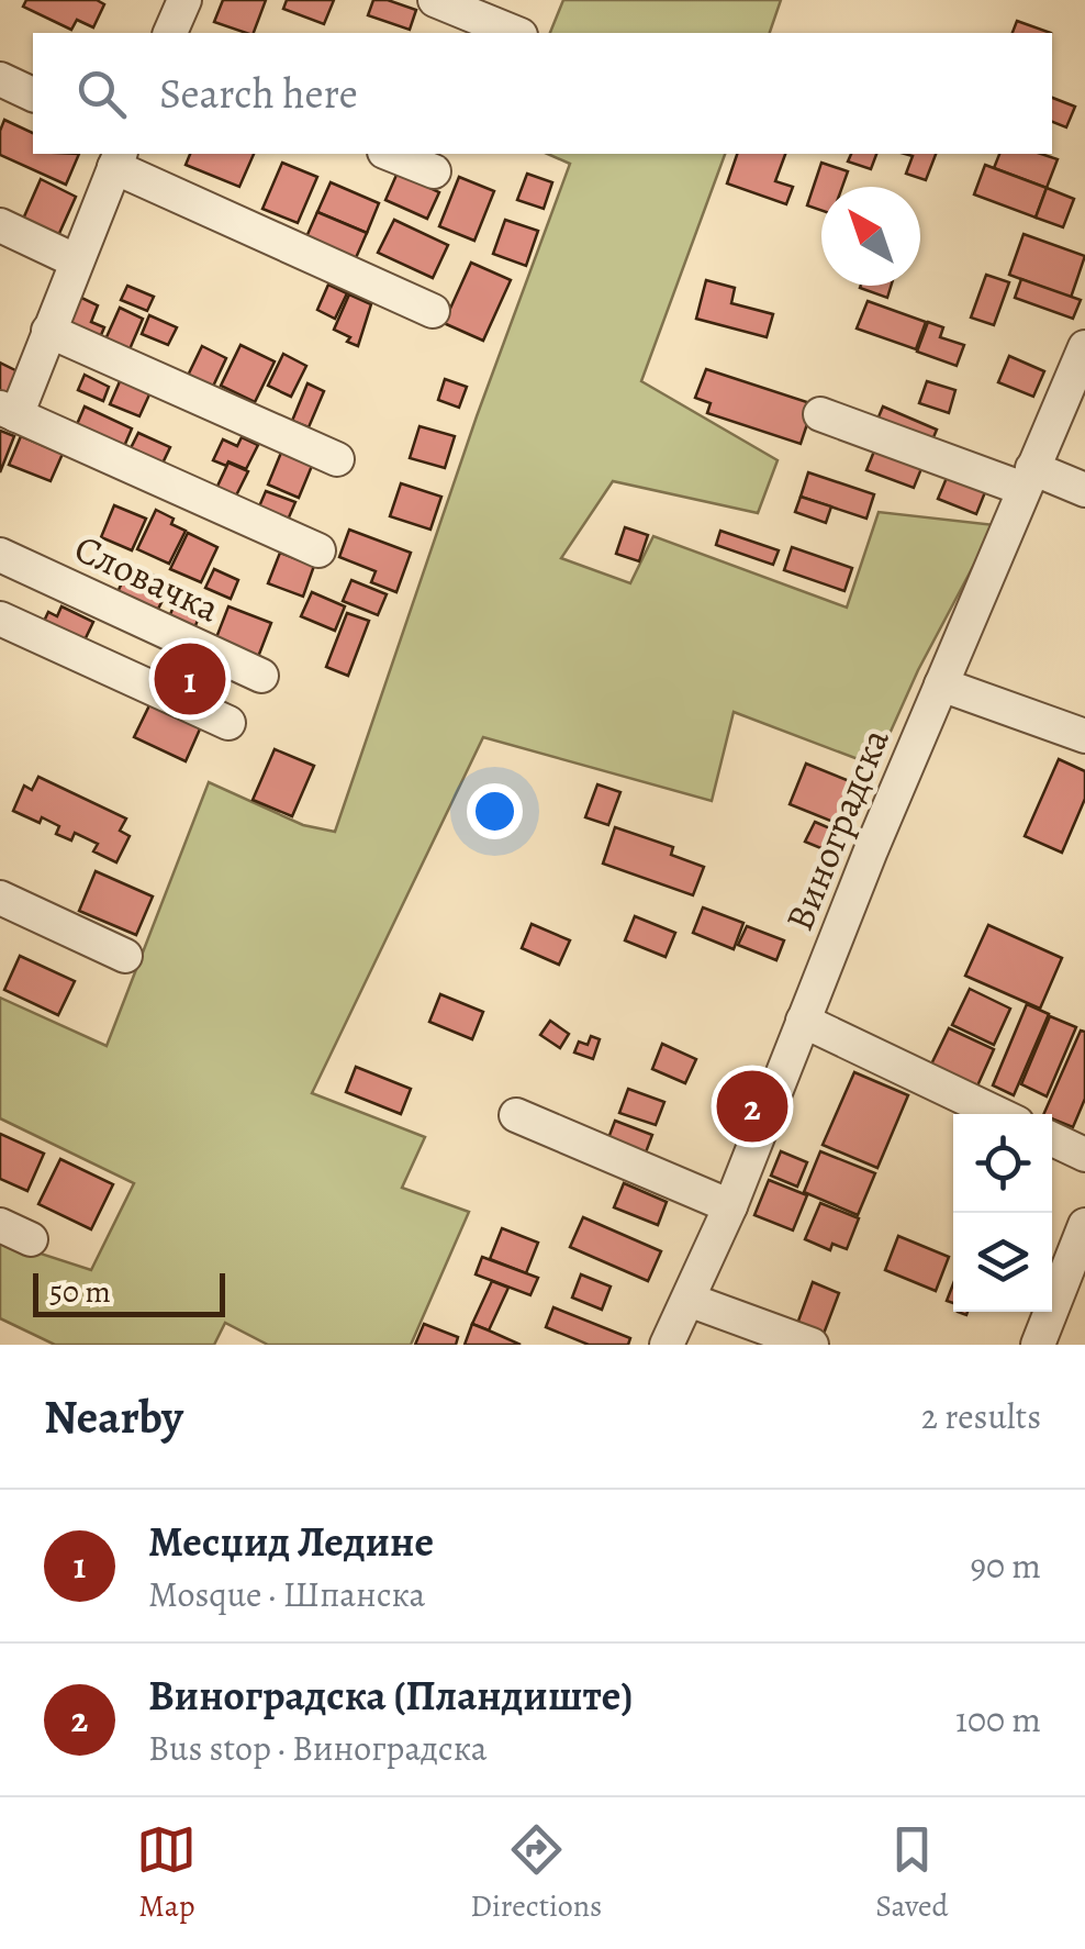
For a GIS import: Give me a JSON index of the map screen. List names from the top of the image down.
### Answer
{
  "streets": {
    "street": ["Словачка", "Виноградска"]
  },
  "scale_bar": "50 m",
  "north": "top left",
  "page": {
    "search": "Search here",
    "pins": ["1", "2"],
    "scale": "50 m",
    "heading": ["Nearby", "2 results"],
    "list": [
      {
        "mark": "1",
        "name": "Месџид Ледине",
        "note": "Mosque · Шпанска",
        "value": "90 m"
      },
      {
        "mark": "2",
        "name": "Виноградска (Пландиште)",
        "note": "Bus stop · Виноградска",
        "value": "100 m"
      }
    ],
    "nav": ["Map", "Directions", "Saved"]
  }
}
